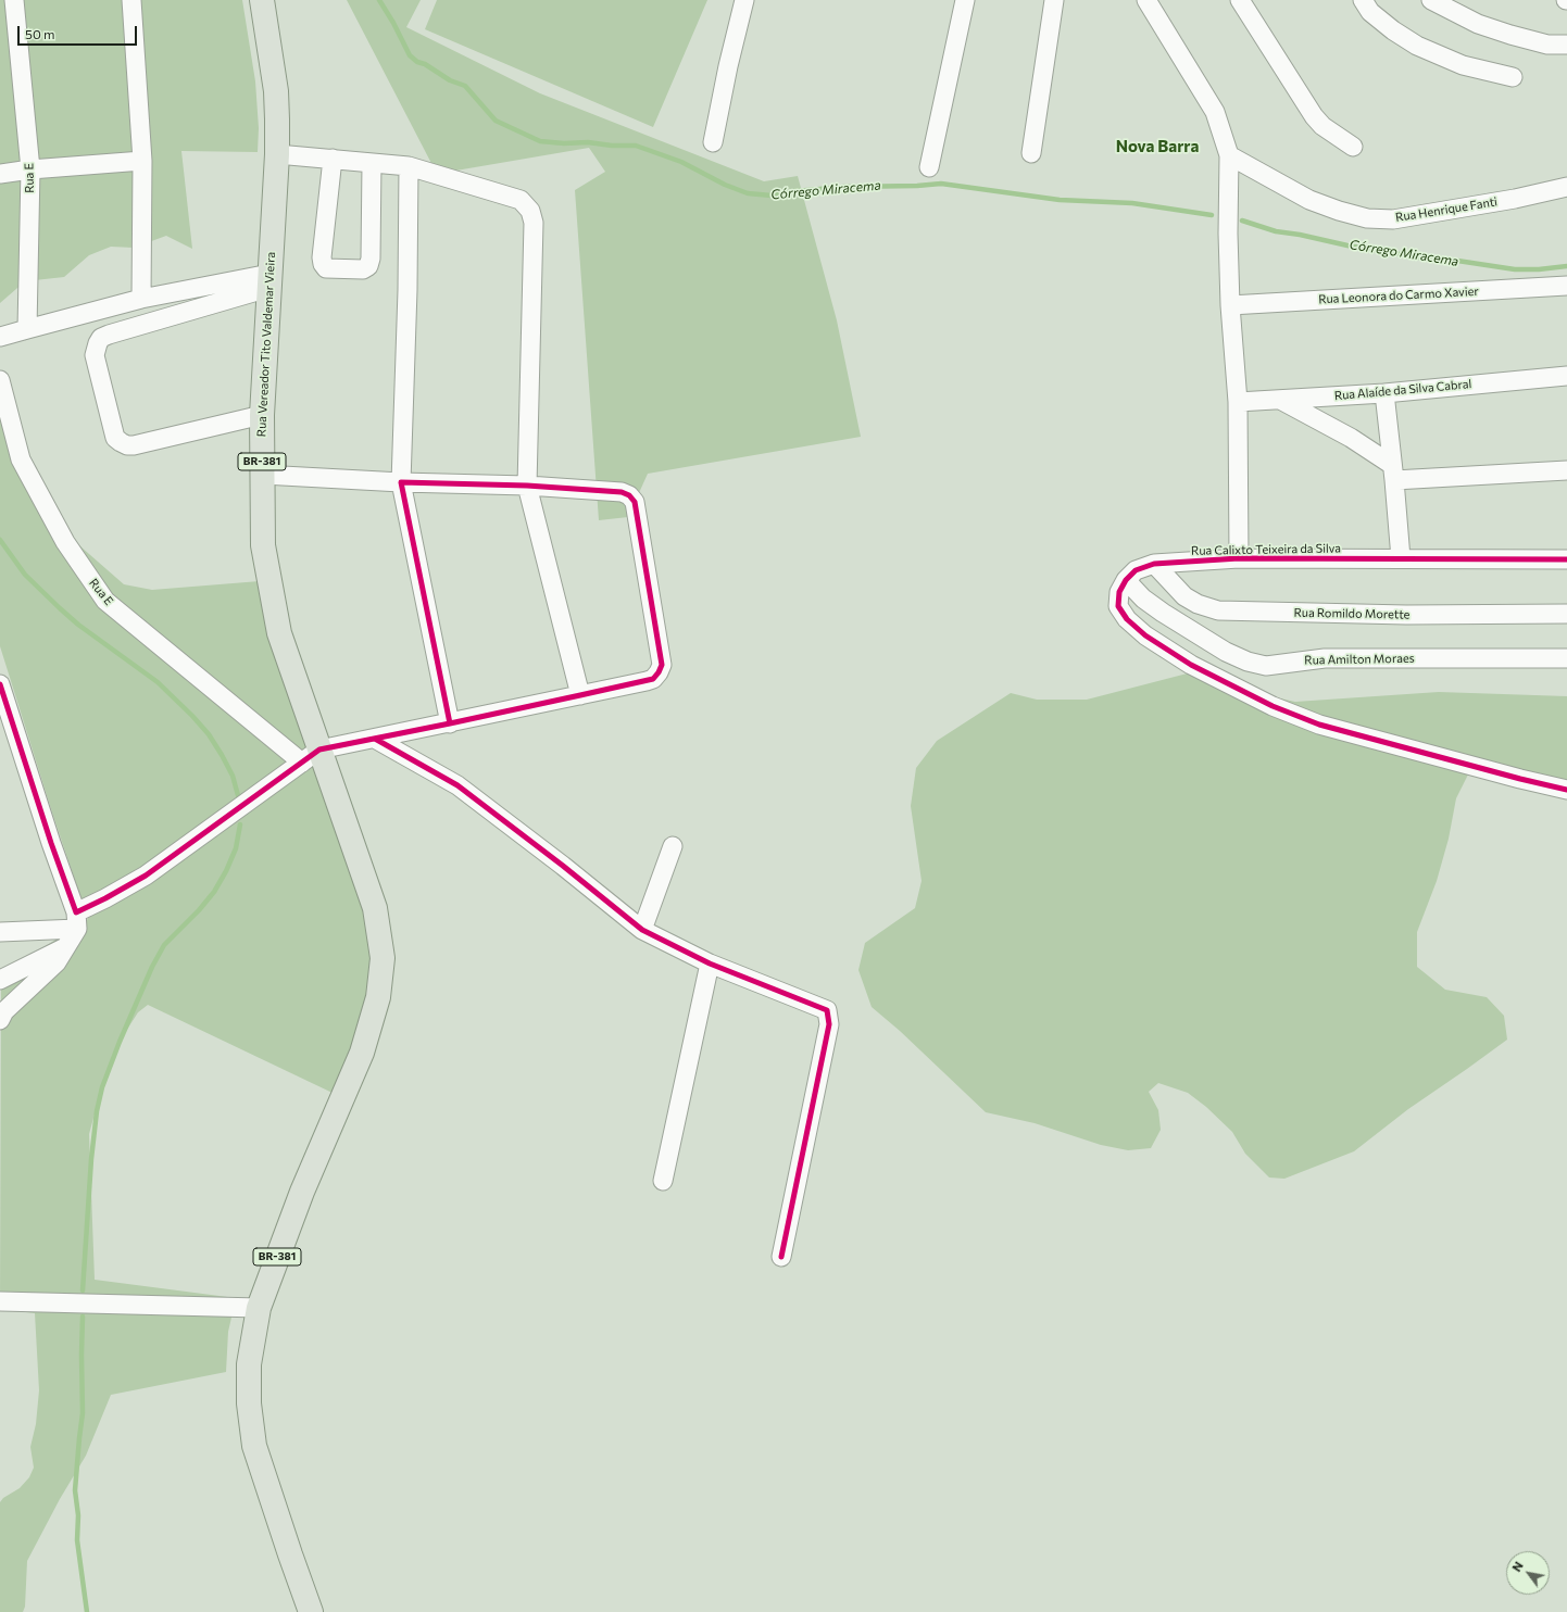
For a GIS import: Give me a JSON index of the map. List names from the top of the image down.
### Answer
{
  "streets": {
    "main road": ["Rua Vereador Tito Valdemar Vieira", "BR-381"],
    "street": [
      "Rua E",
      "Rua Henrique Fanti",
      "Rua Leonora do Carmo Xavier",
      "Rua Alaíde da Silva Cabral",
      "Rua Calixto Teixeira da Silva",
      "Rua Romildo Morette",
      "Rua Amilton Moraes"
    ]
  },
  "crossings": [
    ["Rua E", "Rua Vereador Tito Valdemar Vieira"],
    ["Rua Vereador Tito Valdemar Vieira", "BR-381"],
    ["Rua Calixto Teixeira da Silva", "Rua Romildo Morette"],
    ["Rua Calixto Teixeira da Silva", "Rua Amilton Moraes"]
  ],
  "districts": ["Nova Barra"],
  "water": ["Córrego Miracema"],
  "scale_bar": "50 m",
  "north": "top left"
}
